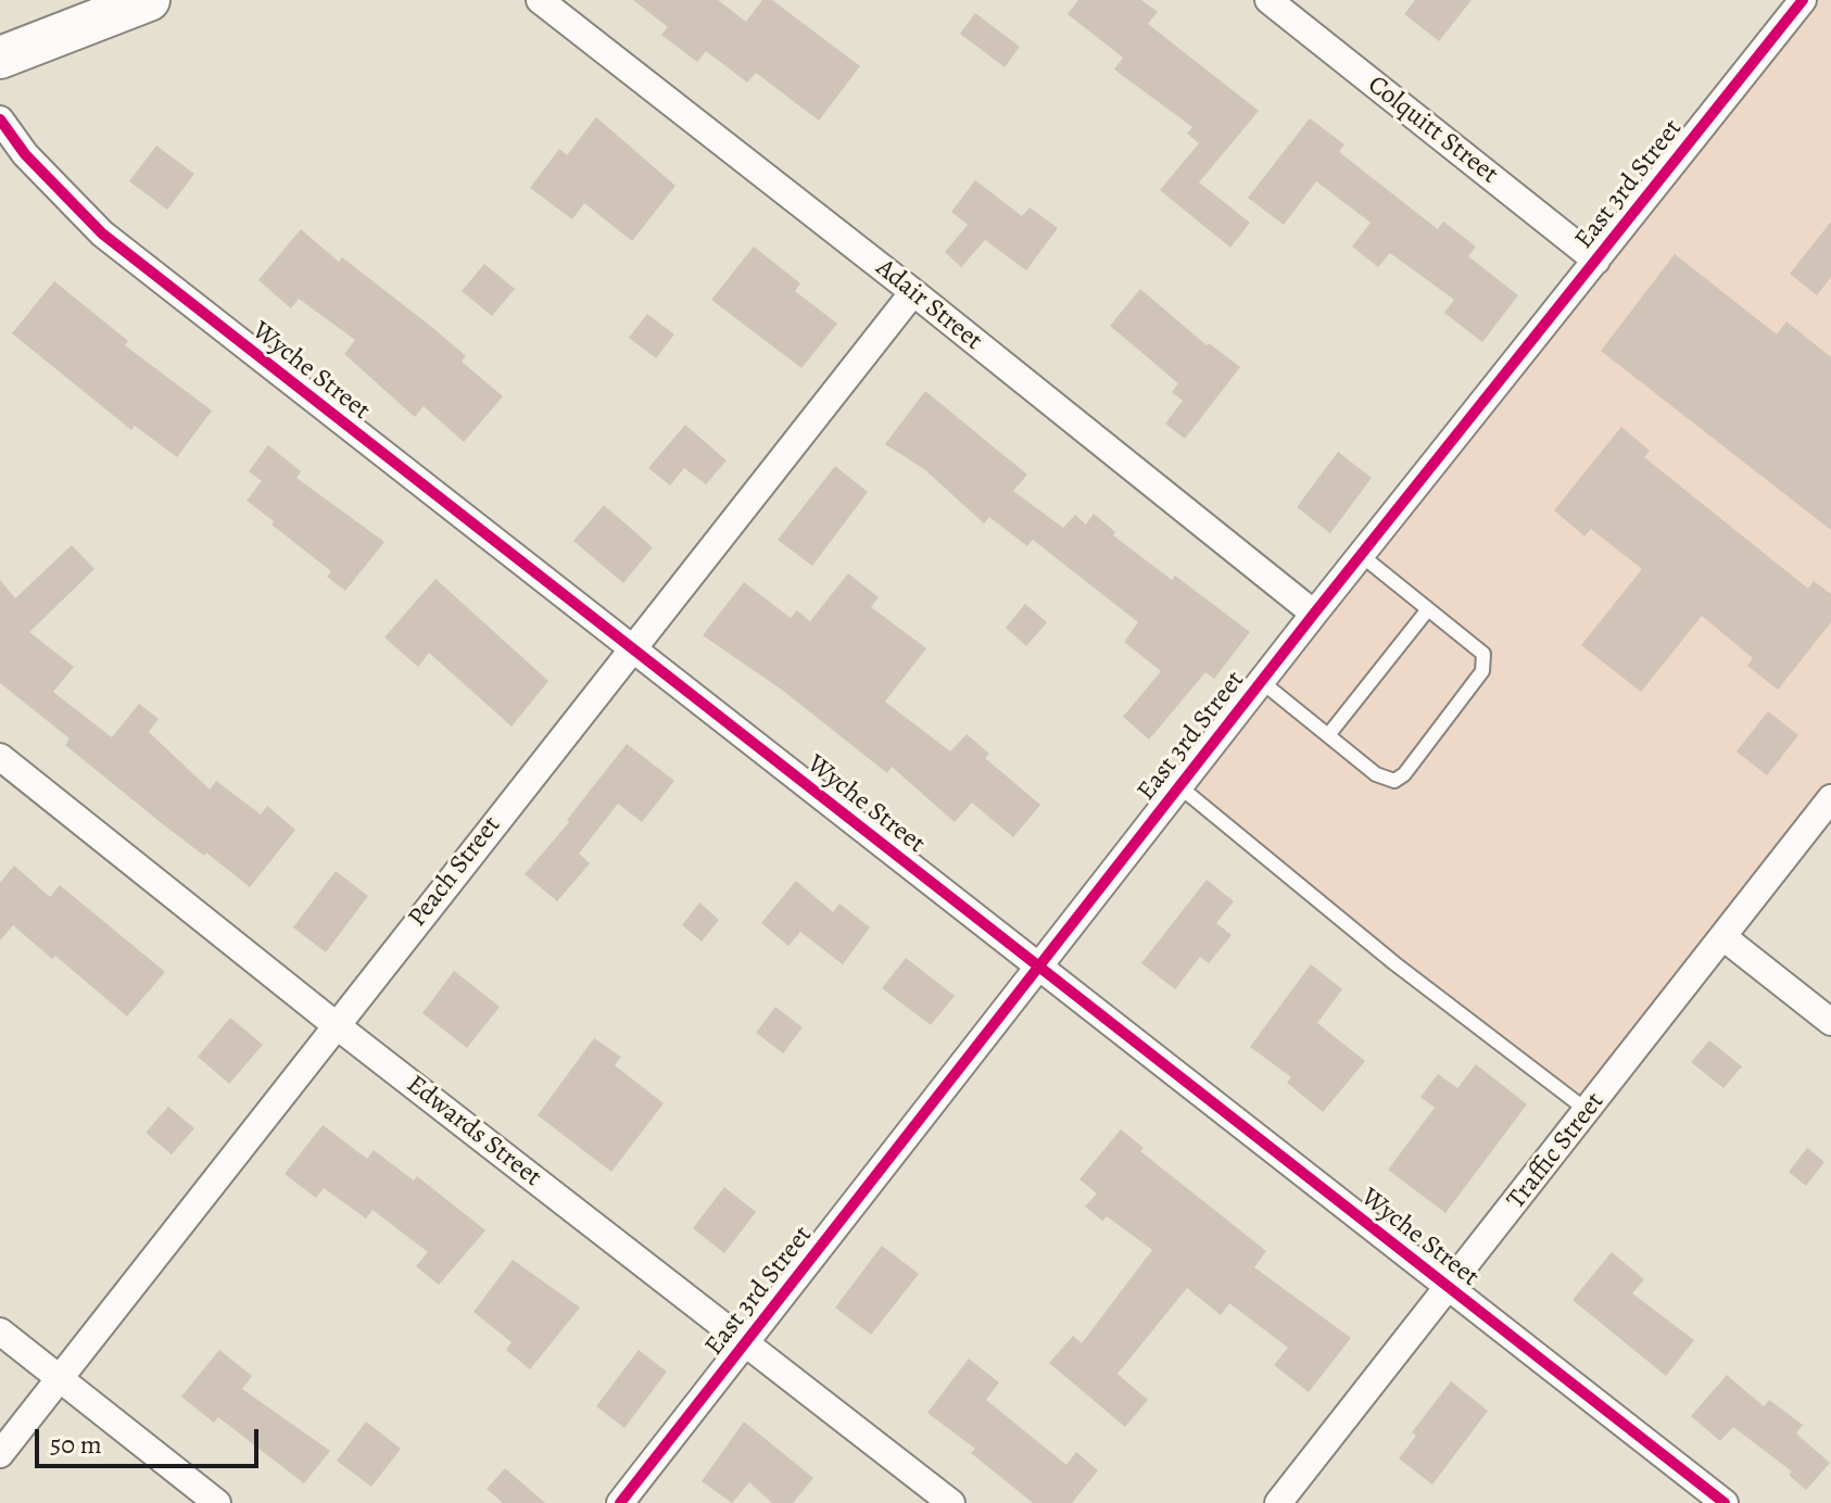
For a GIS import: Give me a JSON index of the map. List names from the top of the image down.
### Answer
{
  "streets": {
    "street": [
      "Colquitt Street",
      "East 3rd Street",
      "Adair Street",
      "Wyche Street",
      "Peach Street",
      "Edwards Street",
      "Traffic Street"
    ]
  },
  "crossings": [
    ["Colquitt Street", "East 3rd Street"],
    ["East 3rd Street", "Adair Street"],
    ["East 3rd Street", "Wyche Street"],
    ["East 3rd Street", "Edwards Street"],
    ["Adair Street", "Peach Street"],
    ["Wyche Street", "Peach Street"],
    ["Wyche Street", "Traffic Street"],
    ["Peach Street", "Edwards Street"]
  ],
  "scale_bar": "50 m"
}
